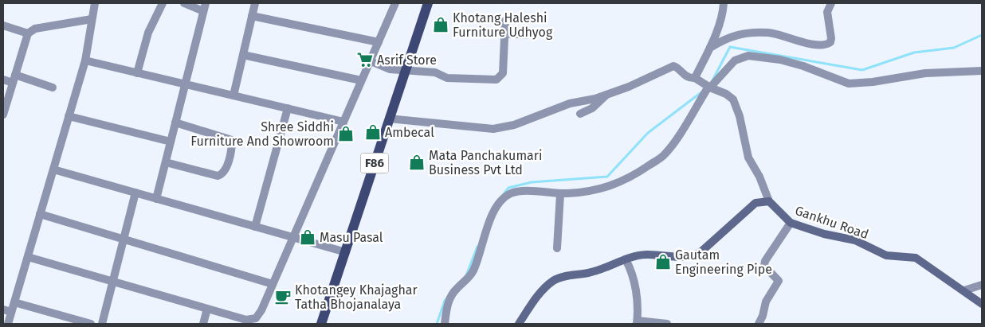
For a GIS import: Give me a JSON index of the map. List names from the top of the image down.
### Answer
{
  "streets": {
    "main road": ["F86", "Gankhu Road"]
  },
  "places": {
    "shop": [
      "Khotang Haleshi Furniture Udhyog",
      "Ambecal",
      "Shree Siddhi Furniture And Showroom",
      "Mata Panchakumari Business Pvt Ltd",
      "Masu Pasal",
      "Gautam Engineering Pipe"
    ],
    "supermarket": ["Asrif Store"],
    "cafe": ["Khotangey Khajaghar Tatha Bhojanalaya"]
  }
}
